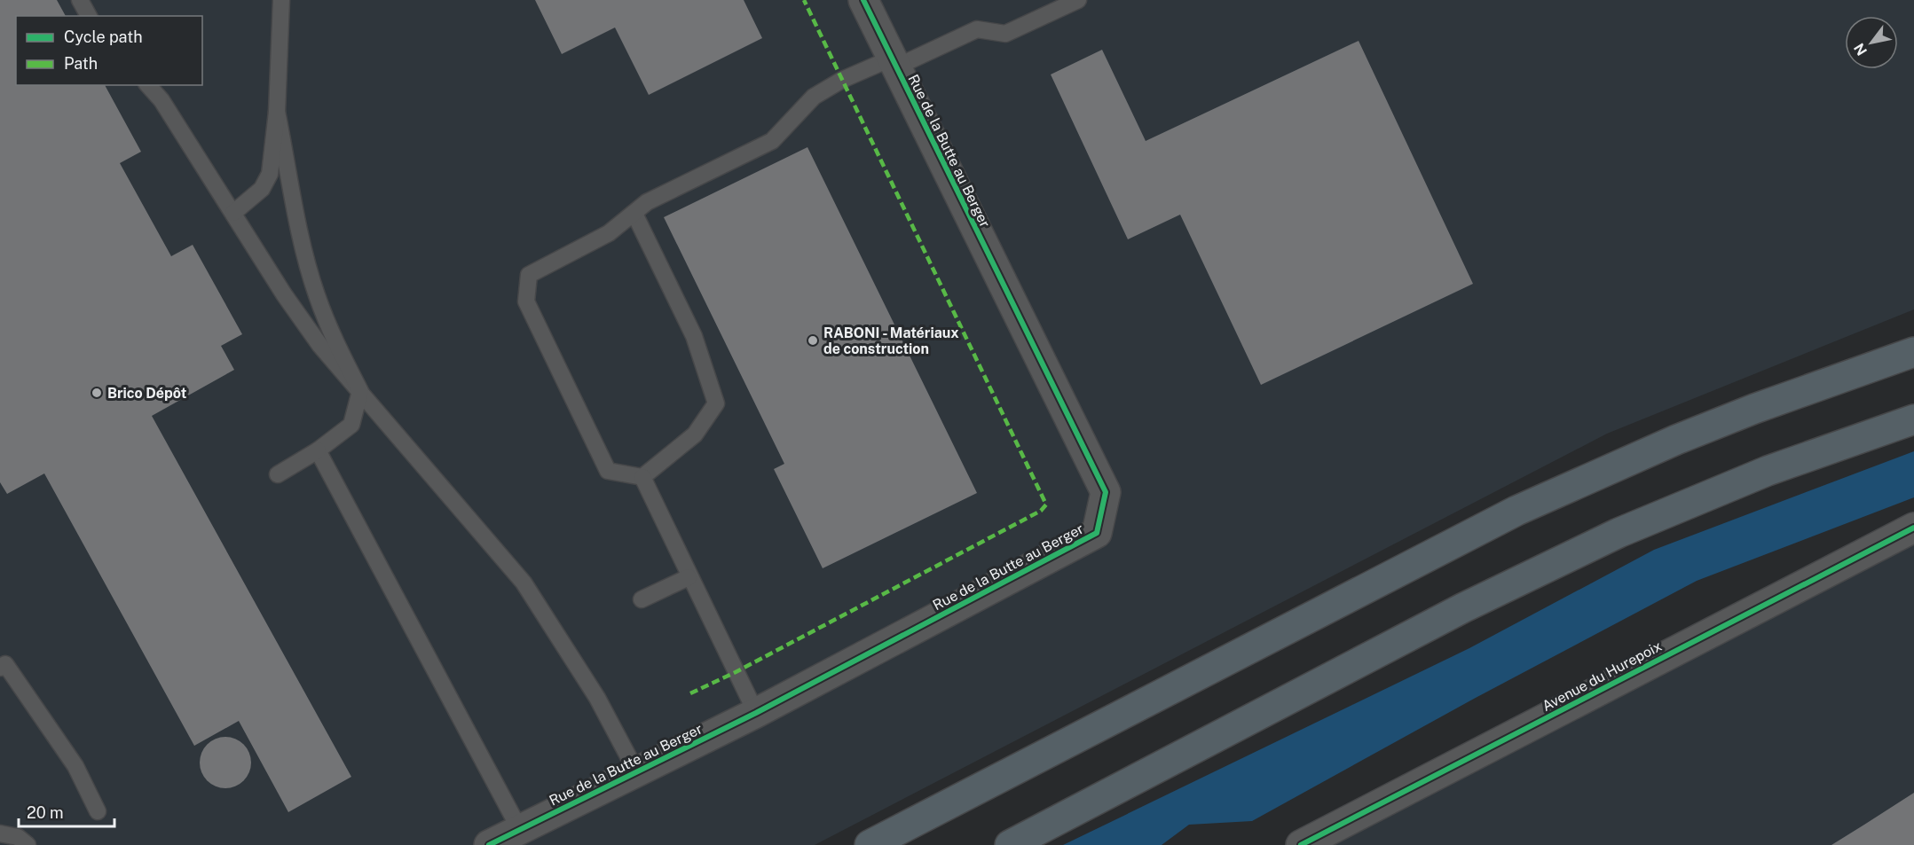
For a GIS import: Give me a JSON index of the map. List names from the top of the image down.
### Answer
{
  "streets": {
    "street": ["Rue de la Butte au Berger", "Avenue du Hurepoix"]
  },
  "places": ["RABONI - Matériaux de construction", "Brico Dépôt"],
  "legend": ["Cycle path", "Path"],
  "scale_bar": "20 m",
  "north": "bottom left"
}
